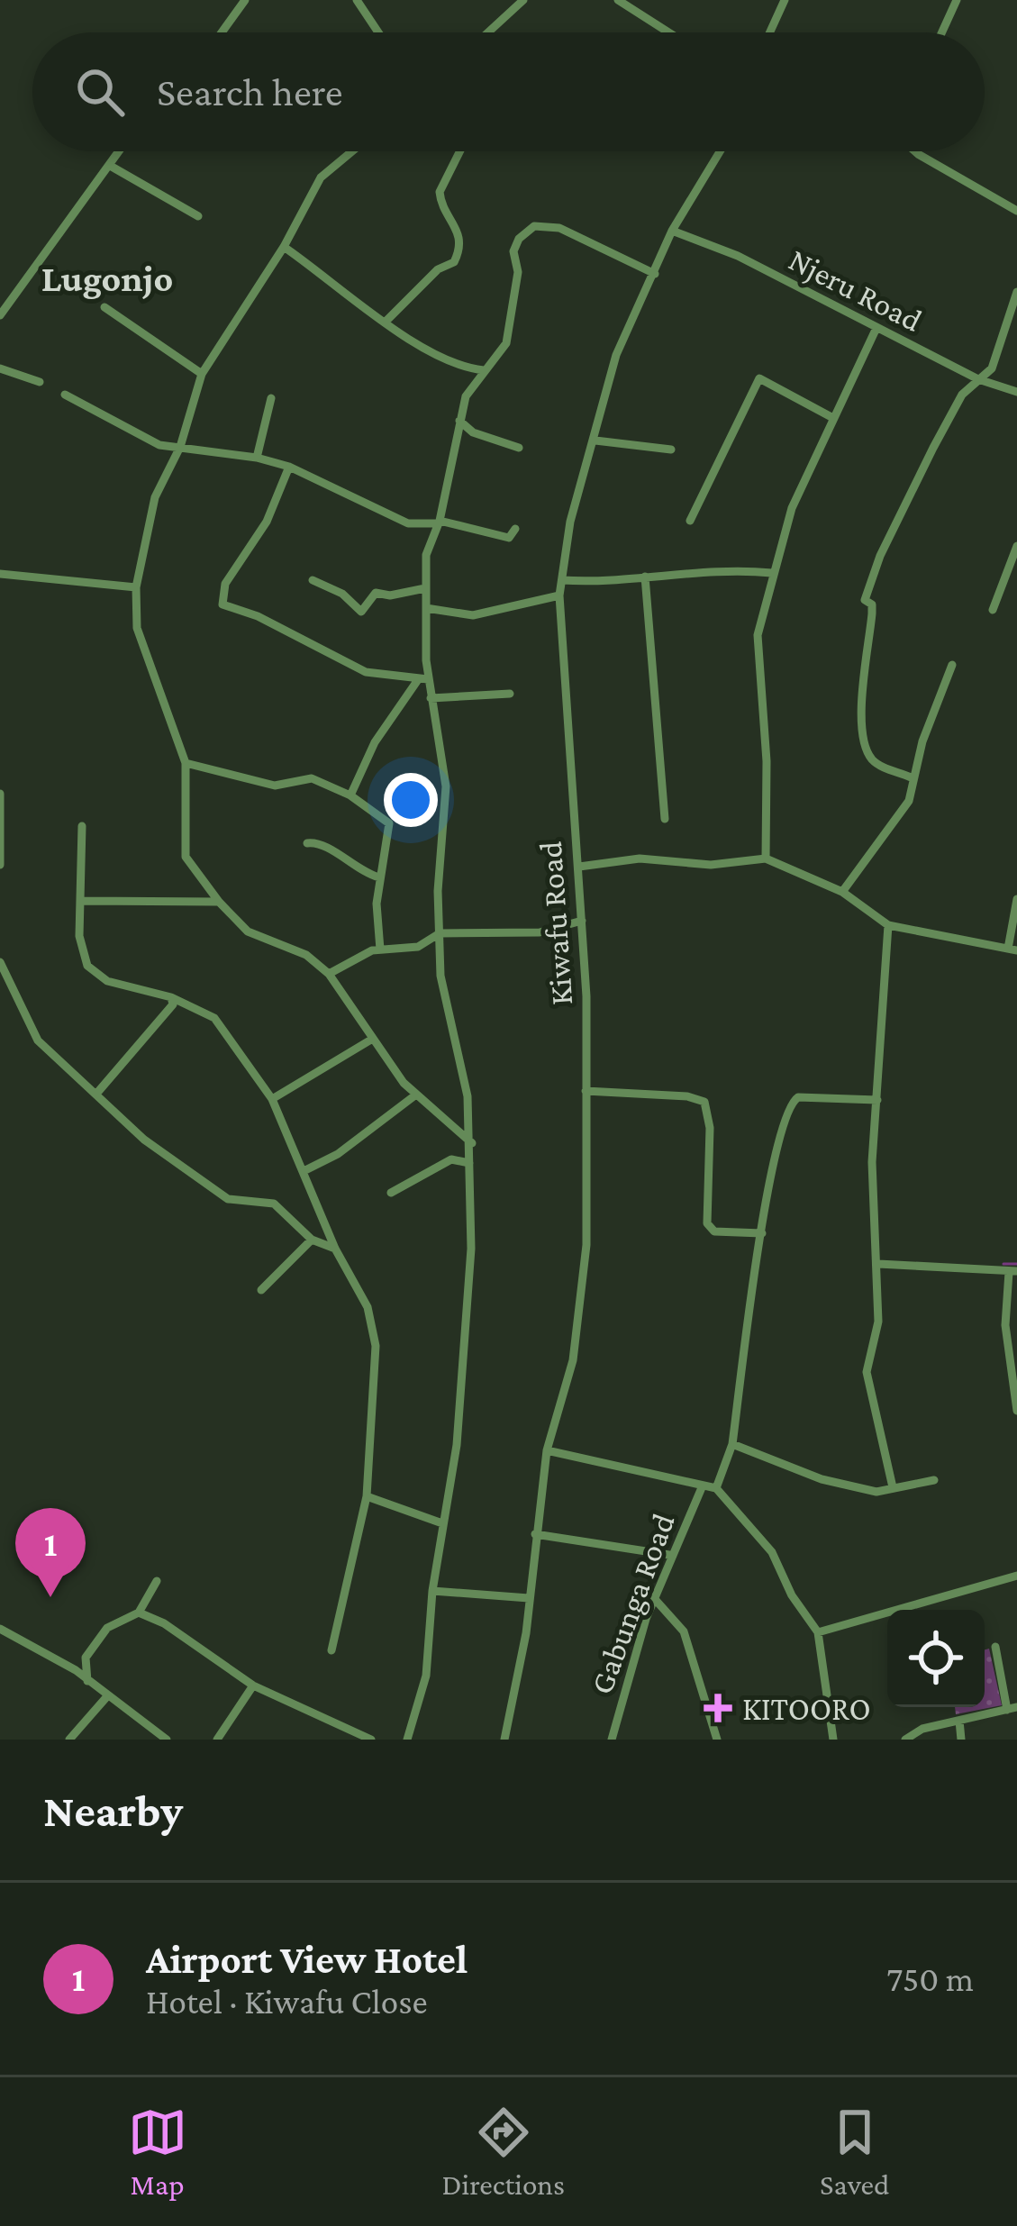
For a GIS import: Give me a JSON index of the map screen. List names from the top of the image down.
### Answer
{
  "streets": {
    "street": ["Njeru Road", "Kiwafu Road", "Gabunga Road"]
  },
  "crossings": [
    ["Njeru Road", "Kiwafu Road"]
  ],
  "districts": ["Lugonjo"],
  "places": {
    "health": ["KITOORO"]
  },
  "page": {
    "search": "Search here",
    "pins": "1",
    "heading": "Nearby",
    "list": [
      {
        "mark": "1",
        "name": "Airport View Hotel",
        "note": "Hotel · Kiwafu Close",
        "value": "750 m"
      }
    ],
    "nav": ["Map", "Directions", "Saved"]
  }
}
